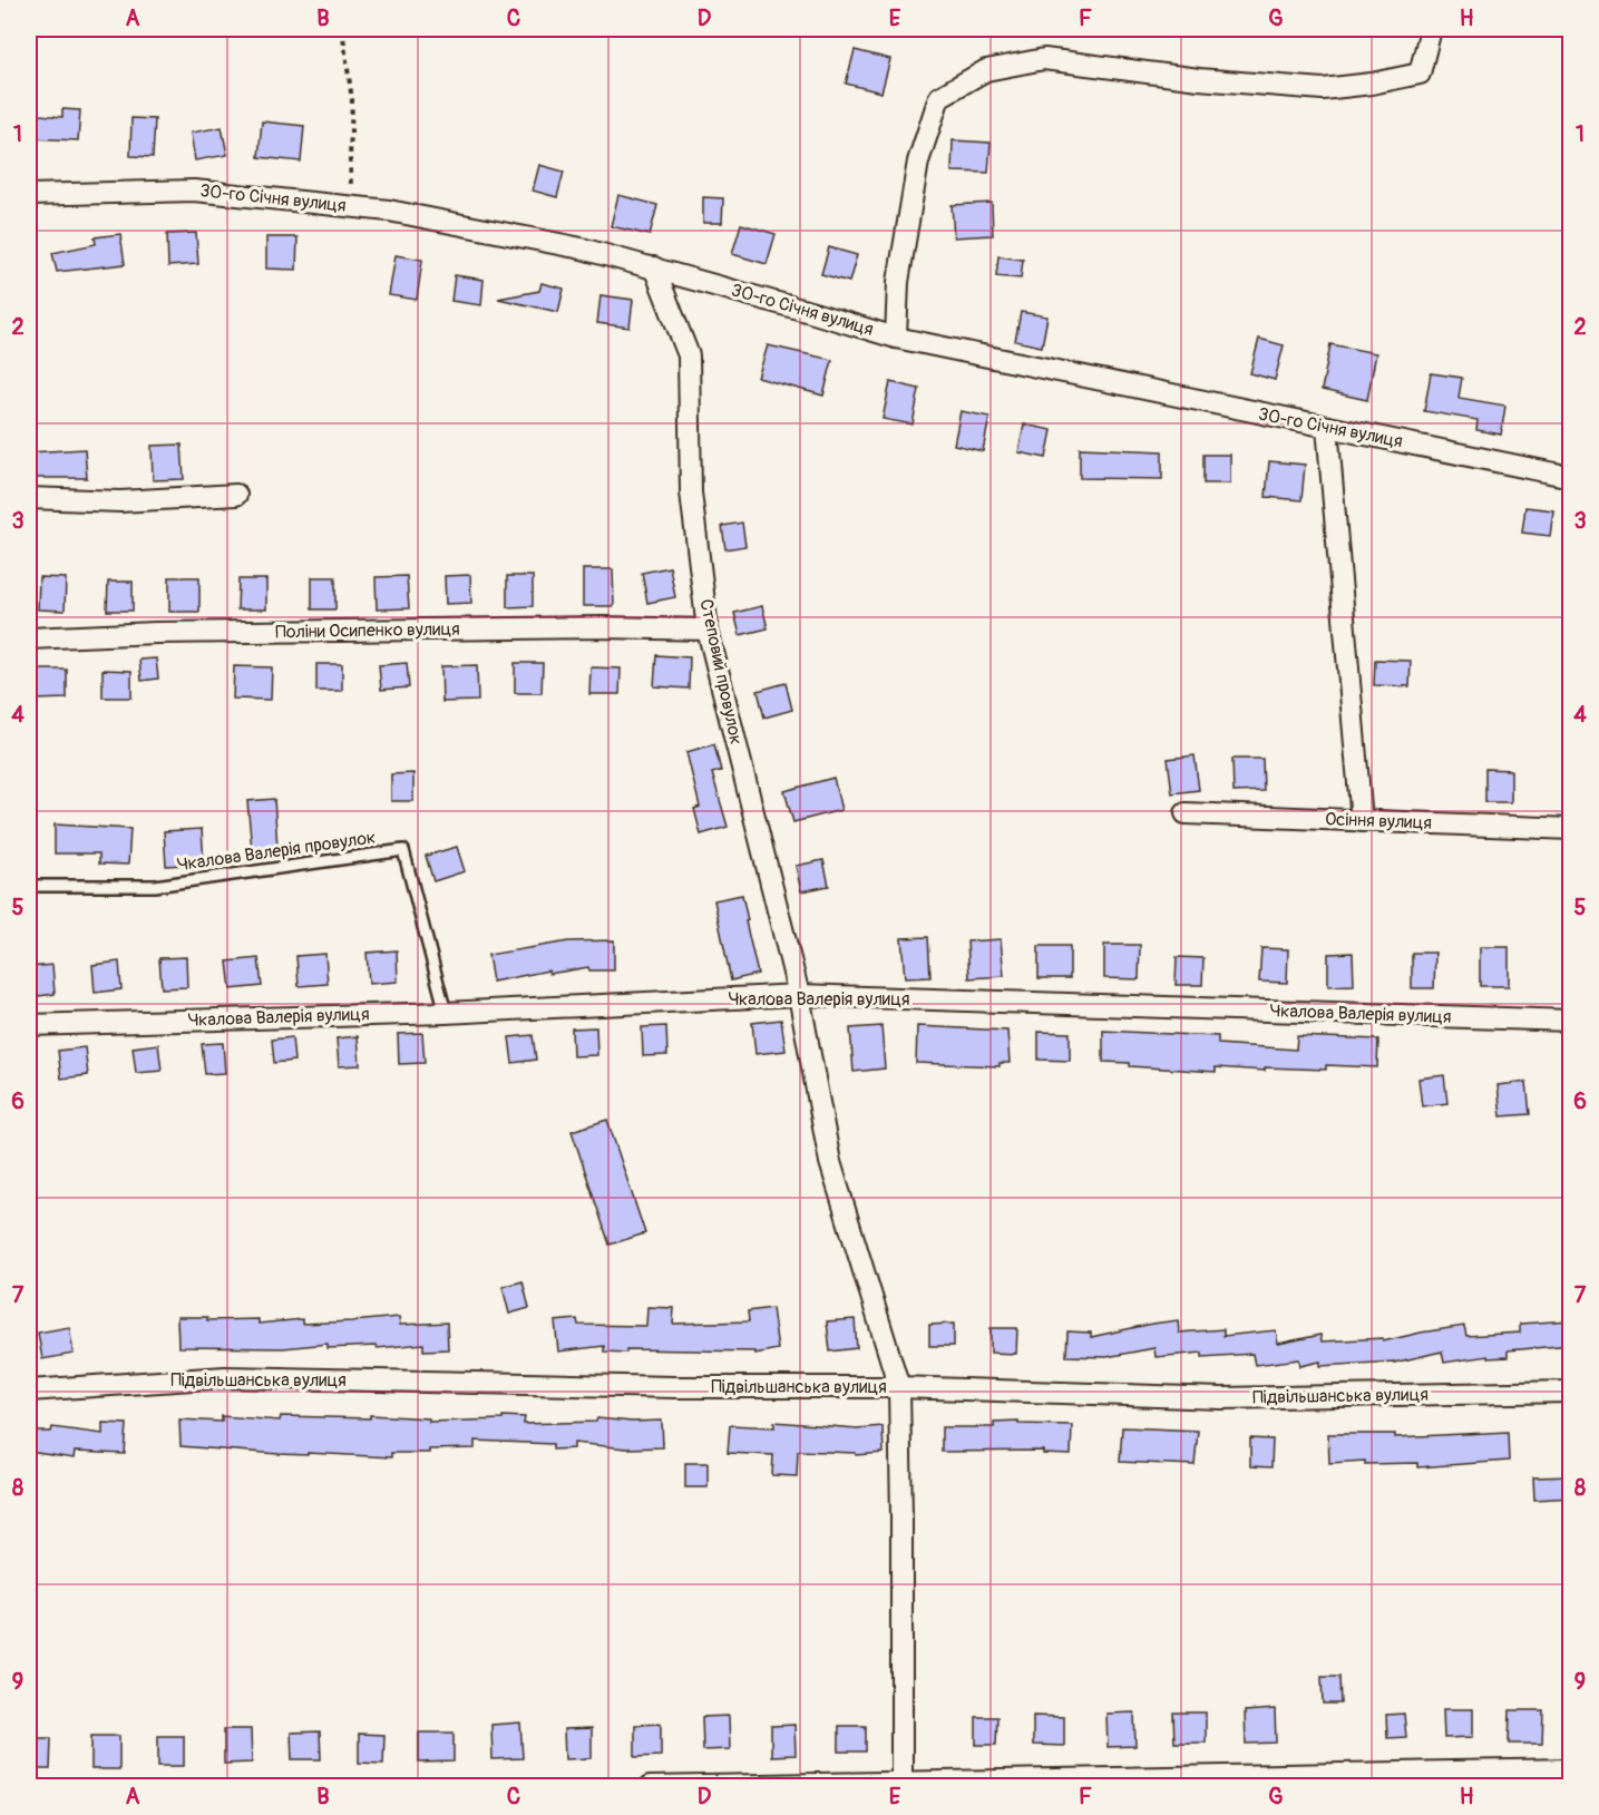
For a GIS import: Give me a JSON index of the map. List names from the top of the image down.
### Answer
{
  "streets": {
    "street": [
      "30-го Січня вулиця",
      "Поліни Осипенко вулиця",
      "Степовий провулок",
      "Осіння вулиця",
      "Чкалова Валерія вулиця",
      "Підвільшанська вулиця"
    ],
    "lane": ["Чкалова Валерія провулок"]
  },
  "crossings": [
    ["30-го Січня вулиця", "Степовий провулок"],
    ["Поліни Осипенко вулиця", "Степовий провулок"],
    ["Степовий провулок", "Чкалова Валерія вулиця"],
    ["Степовий провулок", "Підвільшанська вулиця"],
    ["Чкалова Валерія провулок", "Чкалова Валерія вулиця"]
  ],
  "grid": {
    "columns": [
      "A",
      "B",
      "C",
      "D",
      "E",
      "F",
      "G",
      "H"
    ],
    "rows": [
      "1",
      "2",
      "3",
      "4",
      "5",
      "6",
      "7",
      "8",
      "9"
    ]
  }
}
